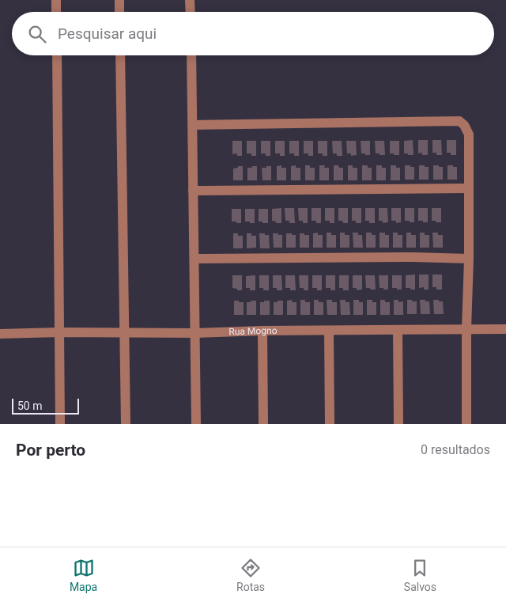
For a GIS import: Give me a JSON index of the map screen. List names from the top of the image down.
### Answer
{
  "streets": {
    "street": ["Rua Mogno"]
  },
  "scale_bar": "50 m",
  "page": {
    "search": "Pesquisar aqui",
    "scale": "50 m",
    "heading": ["Por perto", "0 resultados"],
    "nav": ["Mapa", "Rotas", "Salvos"]
  }
}
